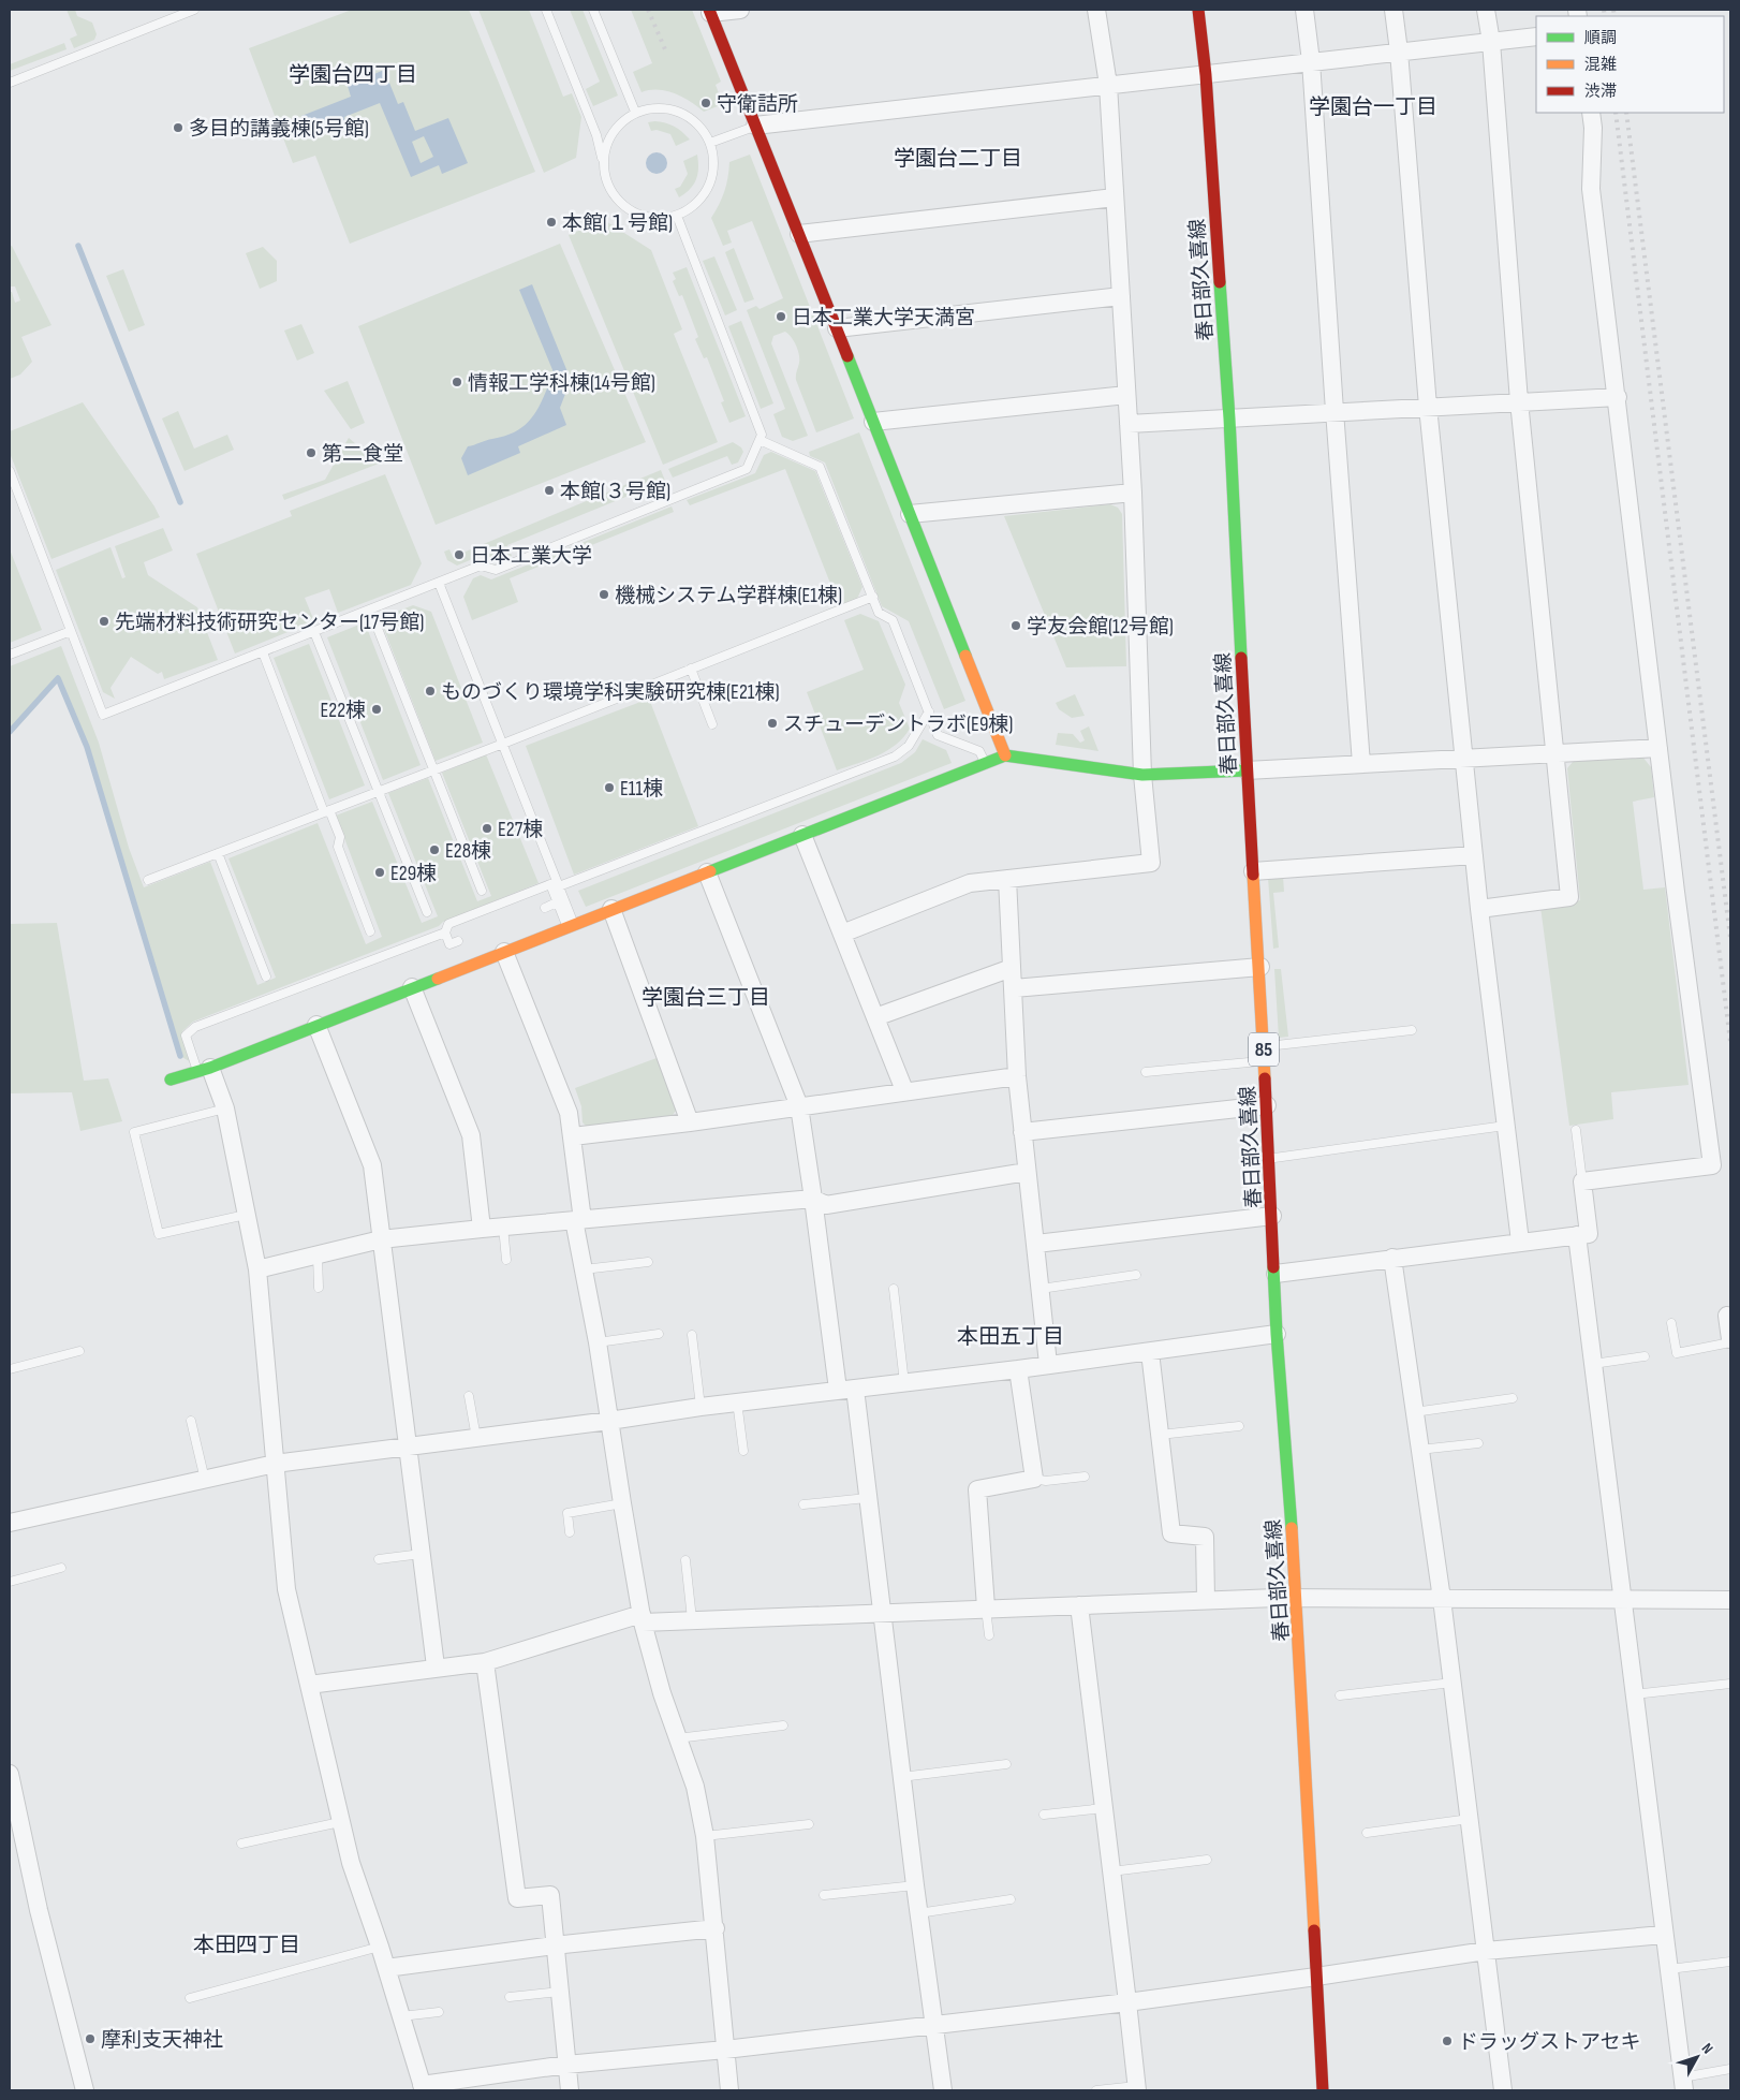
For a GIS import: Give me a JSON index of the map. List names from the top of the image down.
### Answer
{
  "streets": {
    "main road": ["春日部久喜線", "85"]
  },
  "districts": [
    "学園台四丁目",
    "学園台一丁目",
    "学園台二丁目",
    "学園台三丁目",
    "本田五丁目",
    "本田四丁目"
  ],
  "places": [
    "守衛詰所",
    "多目的講義棟(5号館)",
    "本館(１号館)",
    "日本工業大学天満宮",
    "情報工学科棟(14号館)",
    "第二食堂",
    "本館(３号館)",
    "日本工業大学",
    "機械システム学群棟(E1棟)",
    "先端材料技術研究センター(17号館)",
    "学友会館(12号館)",
    "ものづくり環境学科実験研究棟(E21棟)",
    "E22棟",
    "スチューデントラボ(E9棟)",
    "E11棟",
    "E27棟",
    "E28棟",
    "E29棟",
    "摩利支天神社",
    "ドラッグストアセキ"
  ],
  "legend": ["順調", "混雑", "渋滞"],
  "north": "top right"
}
